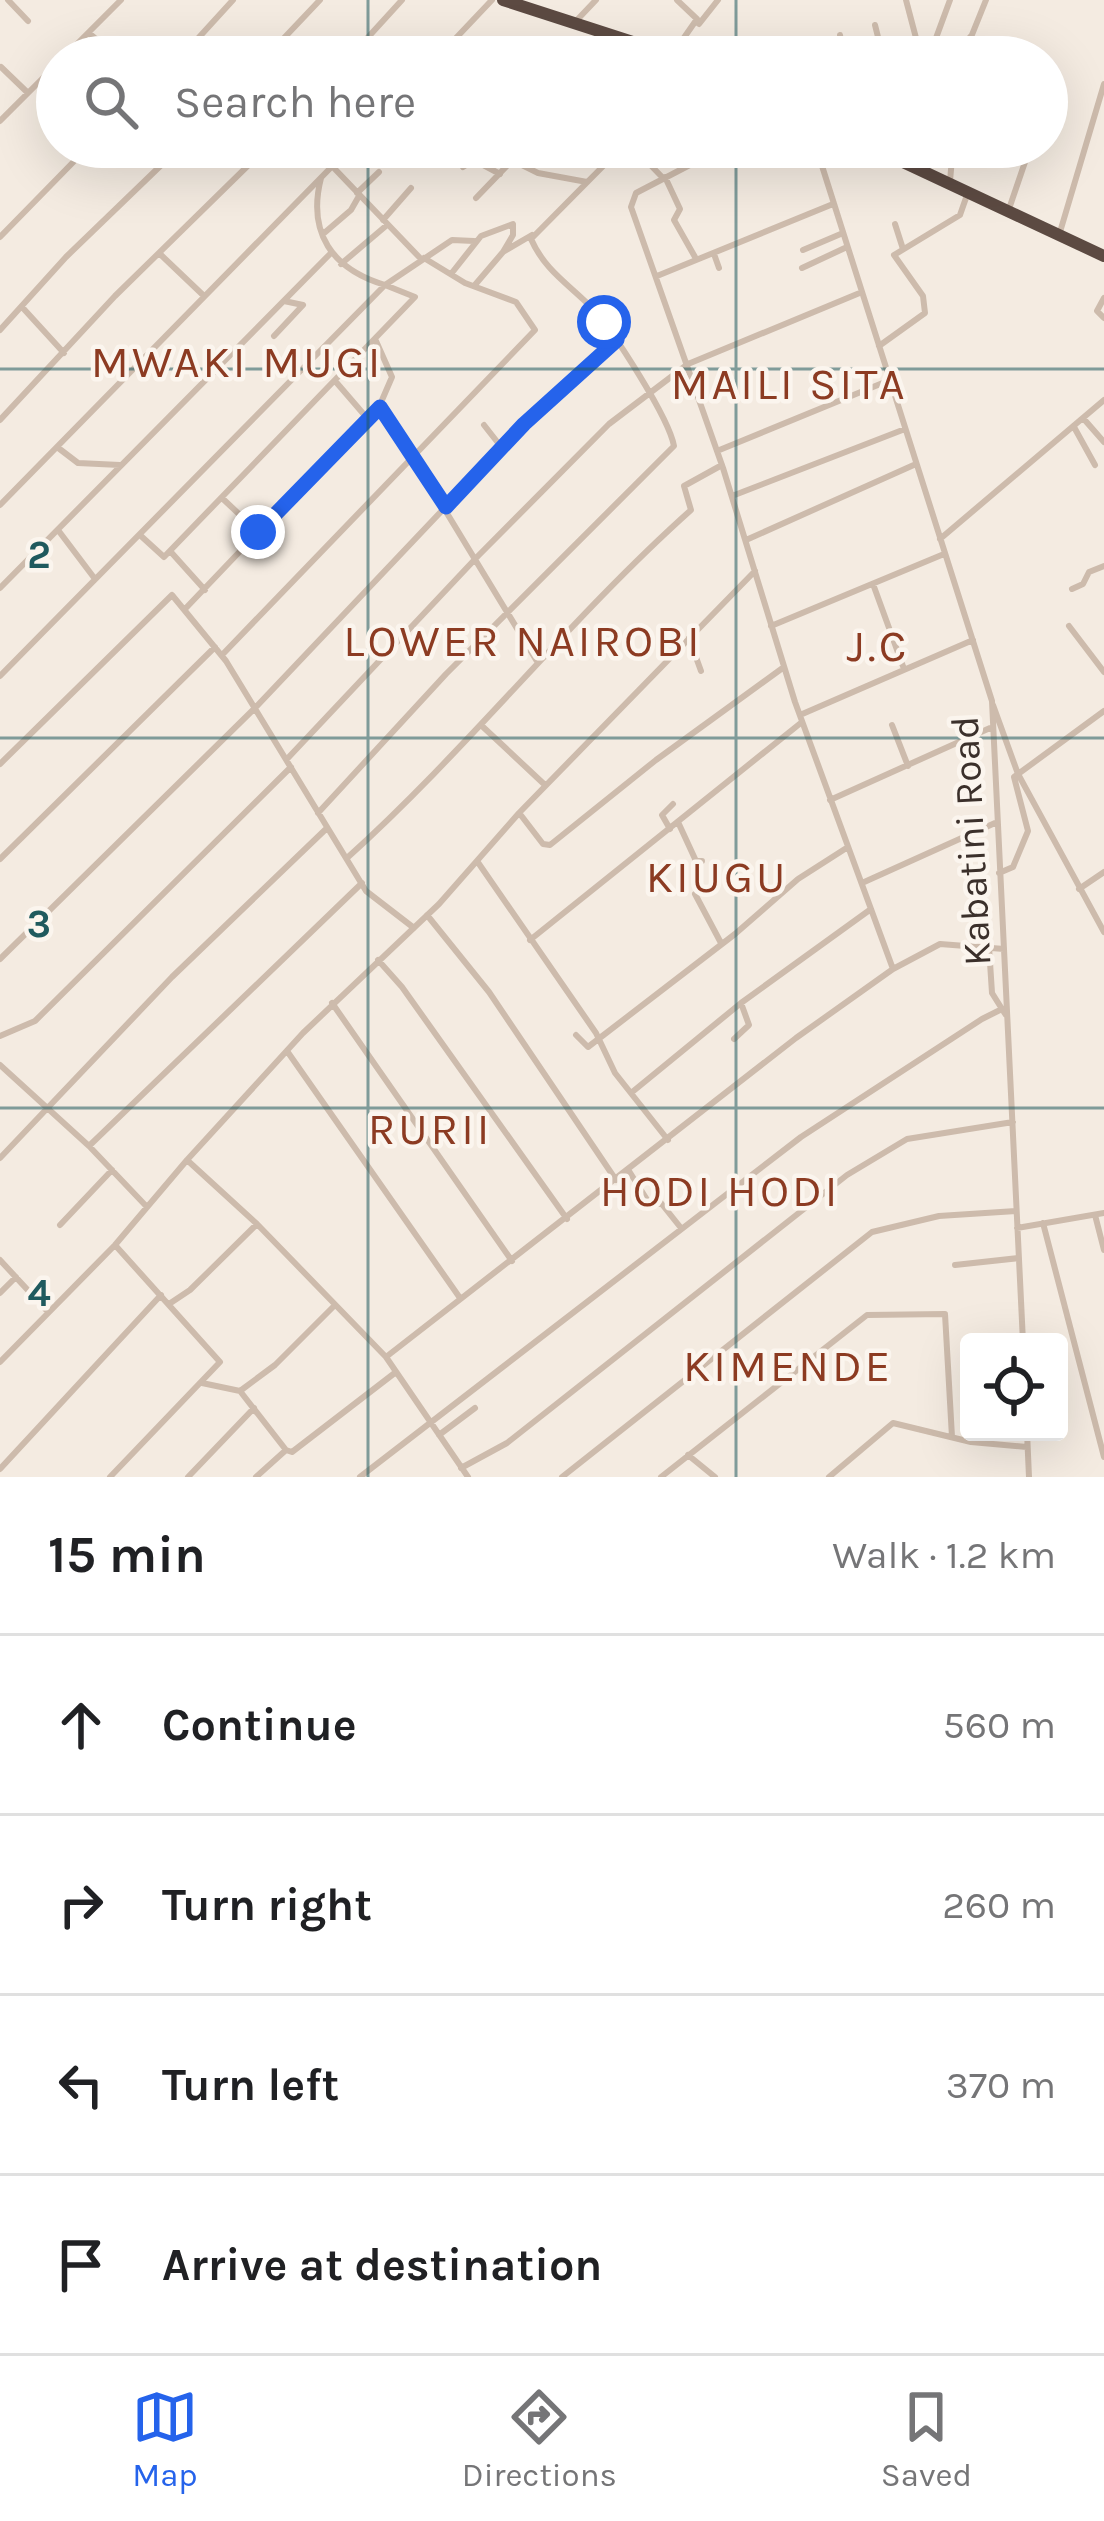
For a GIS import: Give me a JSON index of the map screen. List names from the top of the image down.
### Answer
{
  "streets": {
    "street": ["Kabatini Road"]
  },
  "districts": [
    "MWAKI MUGI",
    "MAILI SITA",
    "LOWER NAIROBI",
    "J.C",
    "KIUGU",
    "RURII",
    "HODI HODI",
    "KIMENDE"
  ],
  "page": {
    "search": "Search here",
    "heading": ["15 min", "Walk · 1.2 km"],
    "list": [
      ["Continue", "560 m"],
      ["Turn right", "260 m"],
      ["Turn left", "370 m"],
      "Arrive at destination"
    ],
    "nav": ["Map", "Directions", "Saved"]
  },
  "grid": {
    "rows": ["2", "3", "4"]
  }
}
